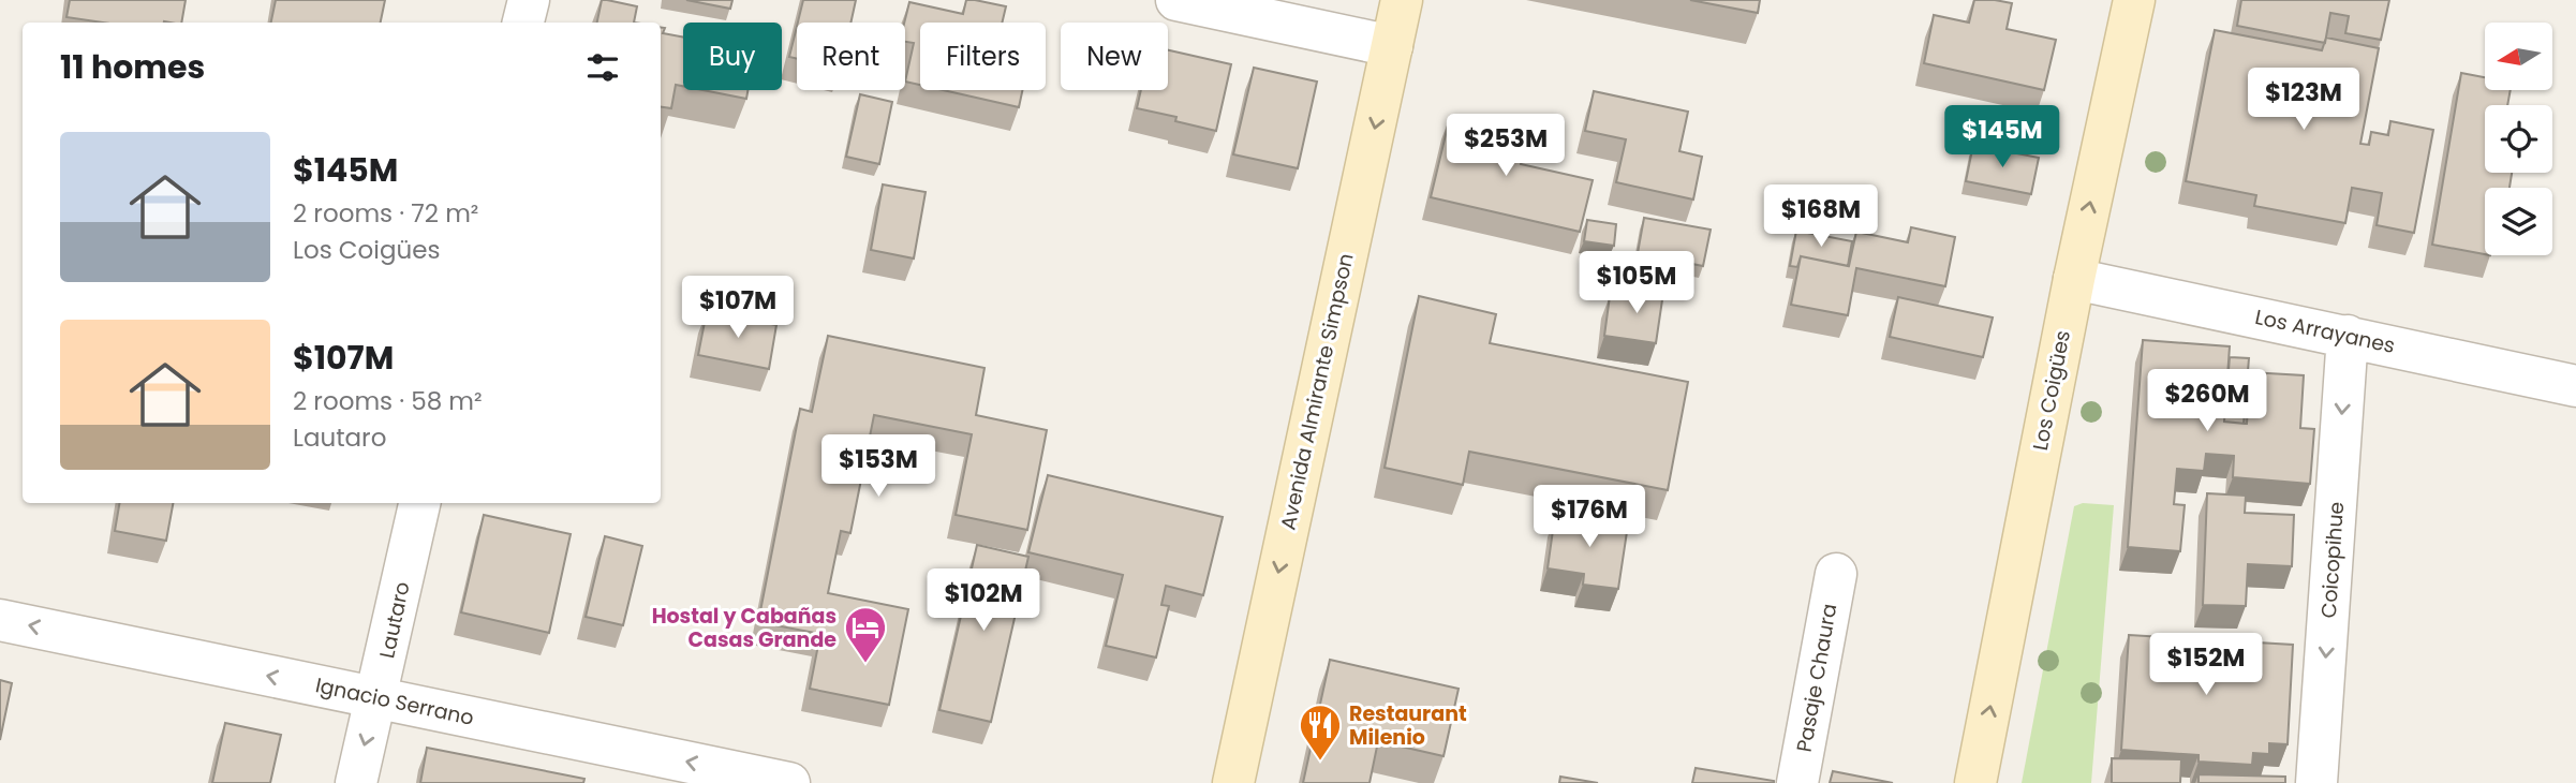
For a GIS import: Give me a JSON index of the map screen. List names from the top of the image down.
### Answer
{
  "streets": {
    "main road": ["Los Coigües", "Avenida Almirante Simpson"],
    "street": [
      "Los Arrayanes",
      "Coicopihue",
      "Lautaro",
      "Pasaje Chaura",
      "Ignacio Serrano"
    ]
  },
  "crossings": [
    ["Los Arrayanes", "Los Coigües"],
    ["Los Arrayanes", "Coicopihue"],
    ["Lautaro", "Ignacio Serrano"]
  ],
  "one_way": [
    "Los Coigües",
    "Avenida Almirante Simpson",
    "Coicopihue",
    "Ignacio Serrano"
  ],
  "places": {
    "hotel": ["Hostal y Cabañas Casas Grande"],
    "restaurant": ["Restaurant Milenio"]
  },
  "north": "left",
  "page": {
    "chip": [
      "Buy",
      "Rent",
      "Filters",
      "New"
    ],
    "heading": "11 homes",
    "price": [
      "$123M",
      "$145M",
      "$253M",
      "$168M",
      "$105M",
      "$107M",
      "$260M",
      "$153M",
      "$176M",
      "$102M",
      "$152M"
    ],
    "list": [
      {
        "name": "$145M",
        "note": "2 rooms · 72 m² · Los Coigües"
      },
      {
        "name": "$107M",
        "note": "2 rooms · 58 m² · Lautaro"
      }
    ]
  }
}
